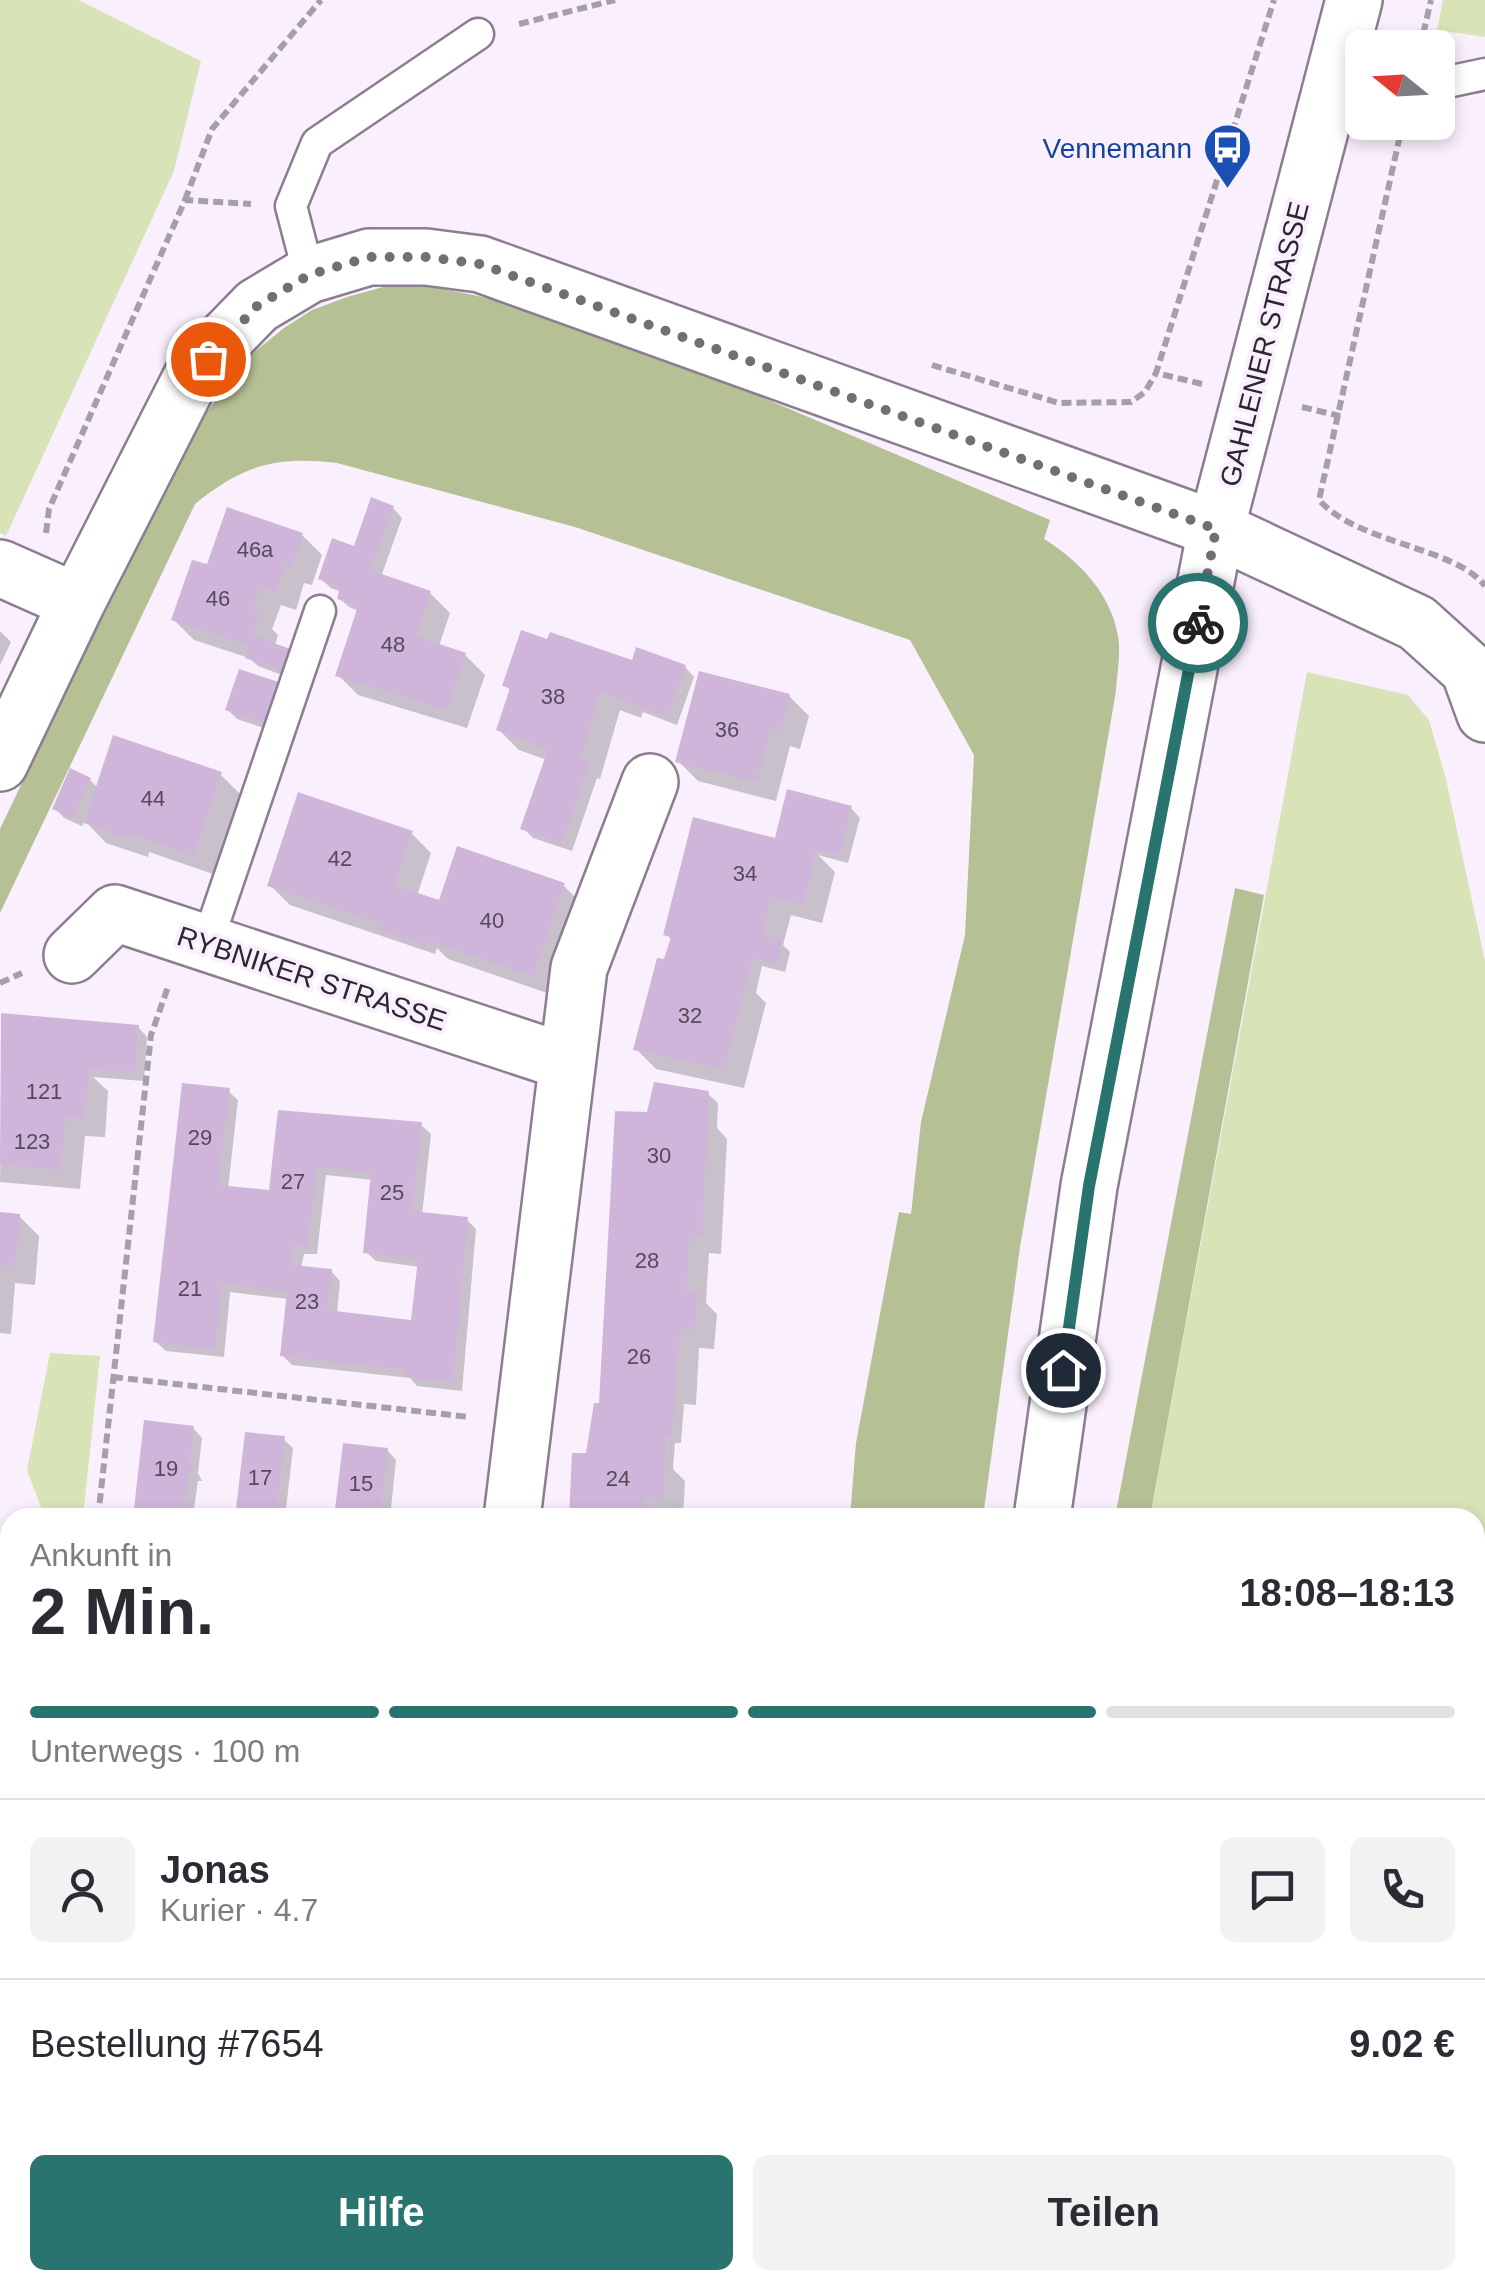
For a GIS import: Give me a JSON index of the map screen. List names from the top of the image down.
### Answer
{
  "streets": {
    "street": ["GAHLENER STRASSE", "RYBNIKER STRASSE"]
  },
  "places": {
    "bus stop": ["Vennemann"]
  },
  "house_numbers": [
    "46a",
    "46",
    "48",
    "38",
    "36",
    "44",
    "42",
    "34",
    "40",
    "32",
    "121",
    "29",
    "123",
    "30",
    "27",
    "25",
    "28",
    "21",
    "23",
    "26",
    "19",
    "17",
    "24",
    "15"
  ],
  "north": "left",
  "page": {
    "heading": ["2 Min.", "Ankunft in", "18:08–18:13"],
    "panel": [
      "Jonas",
      "Kurier · 4.7",
      "Bestellung #7654",
      "9.02 €"
    ],
    "bar": "Unterwegs · 100 m",
    "buttons": ["Hilfe", "Teilen"]
  }
}
